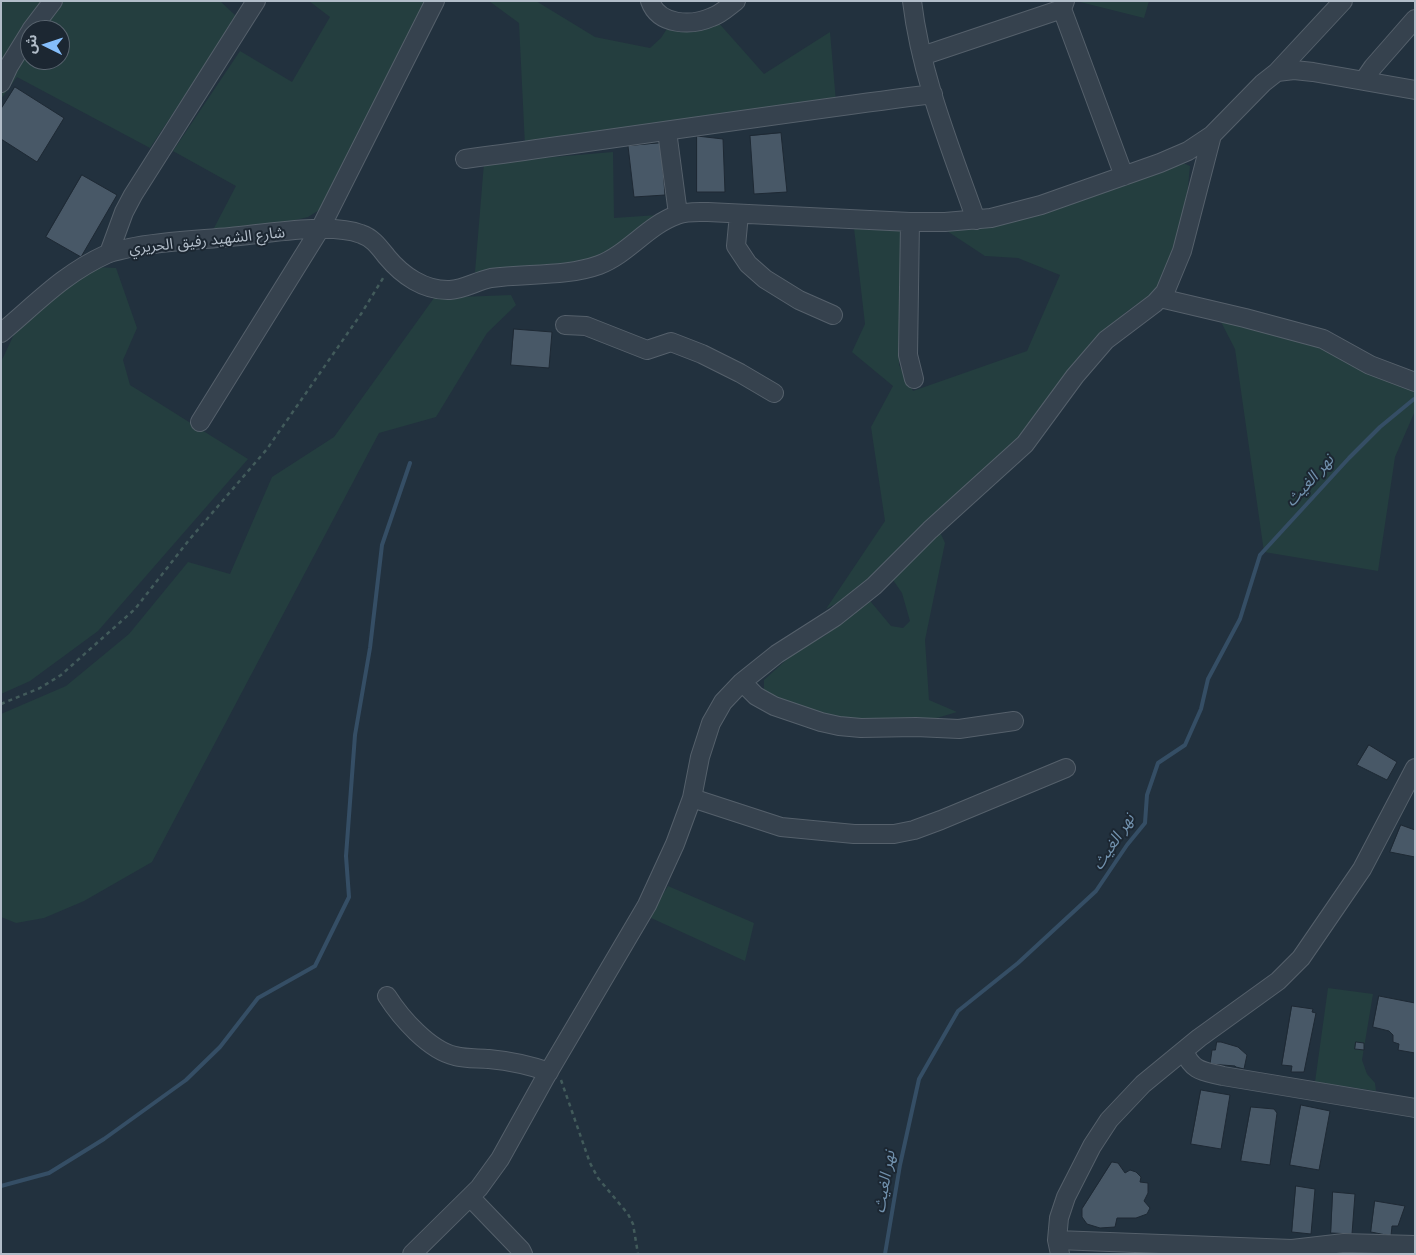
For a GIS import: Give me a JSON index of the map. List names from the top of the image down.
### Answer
{
  "streets": {
    "street": ["شارع الشهيد رفيق الحريري"]
  },
  "water": ["نهر الغيث"],
  "north": "left"
}
